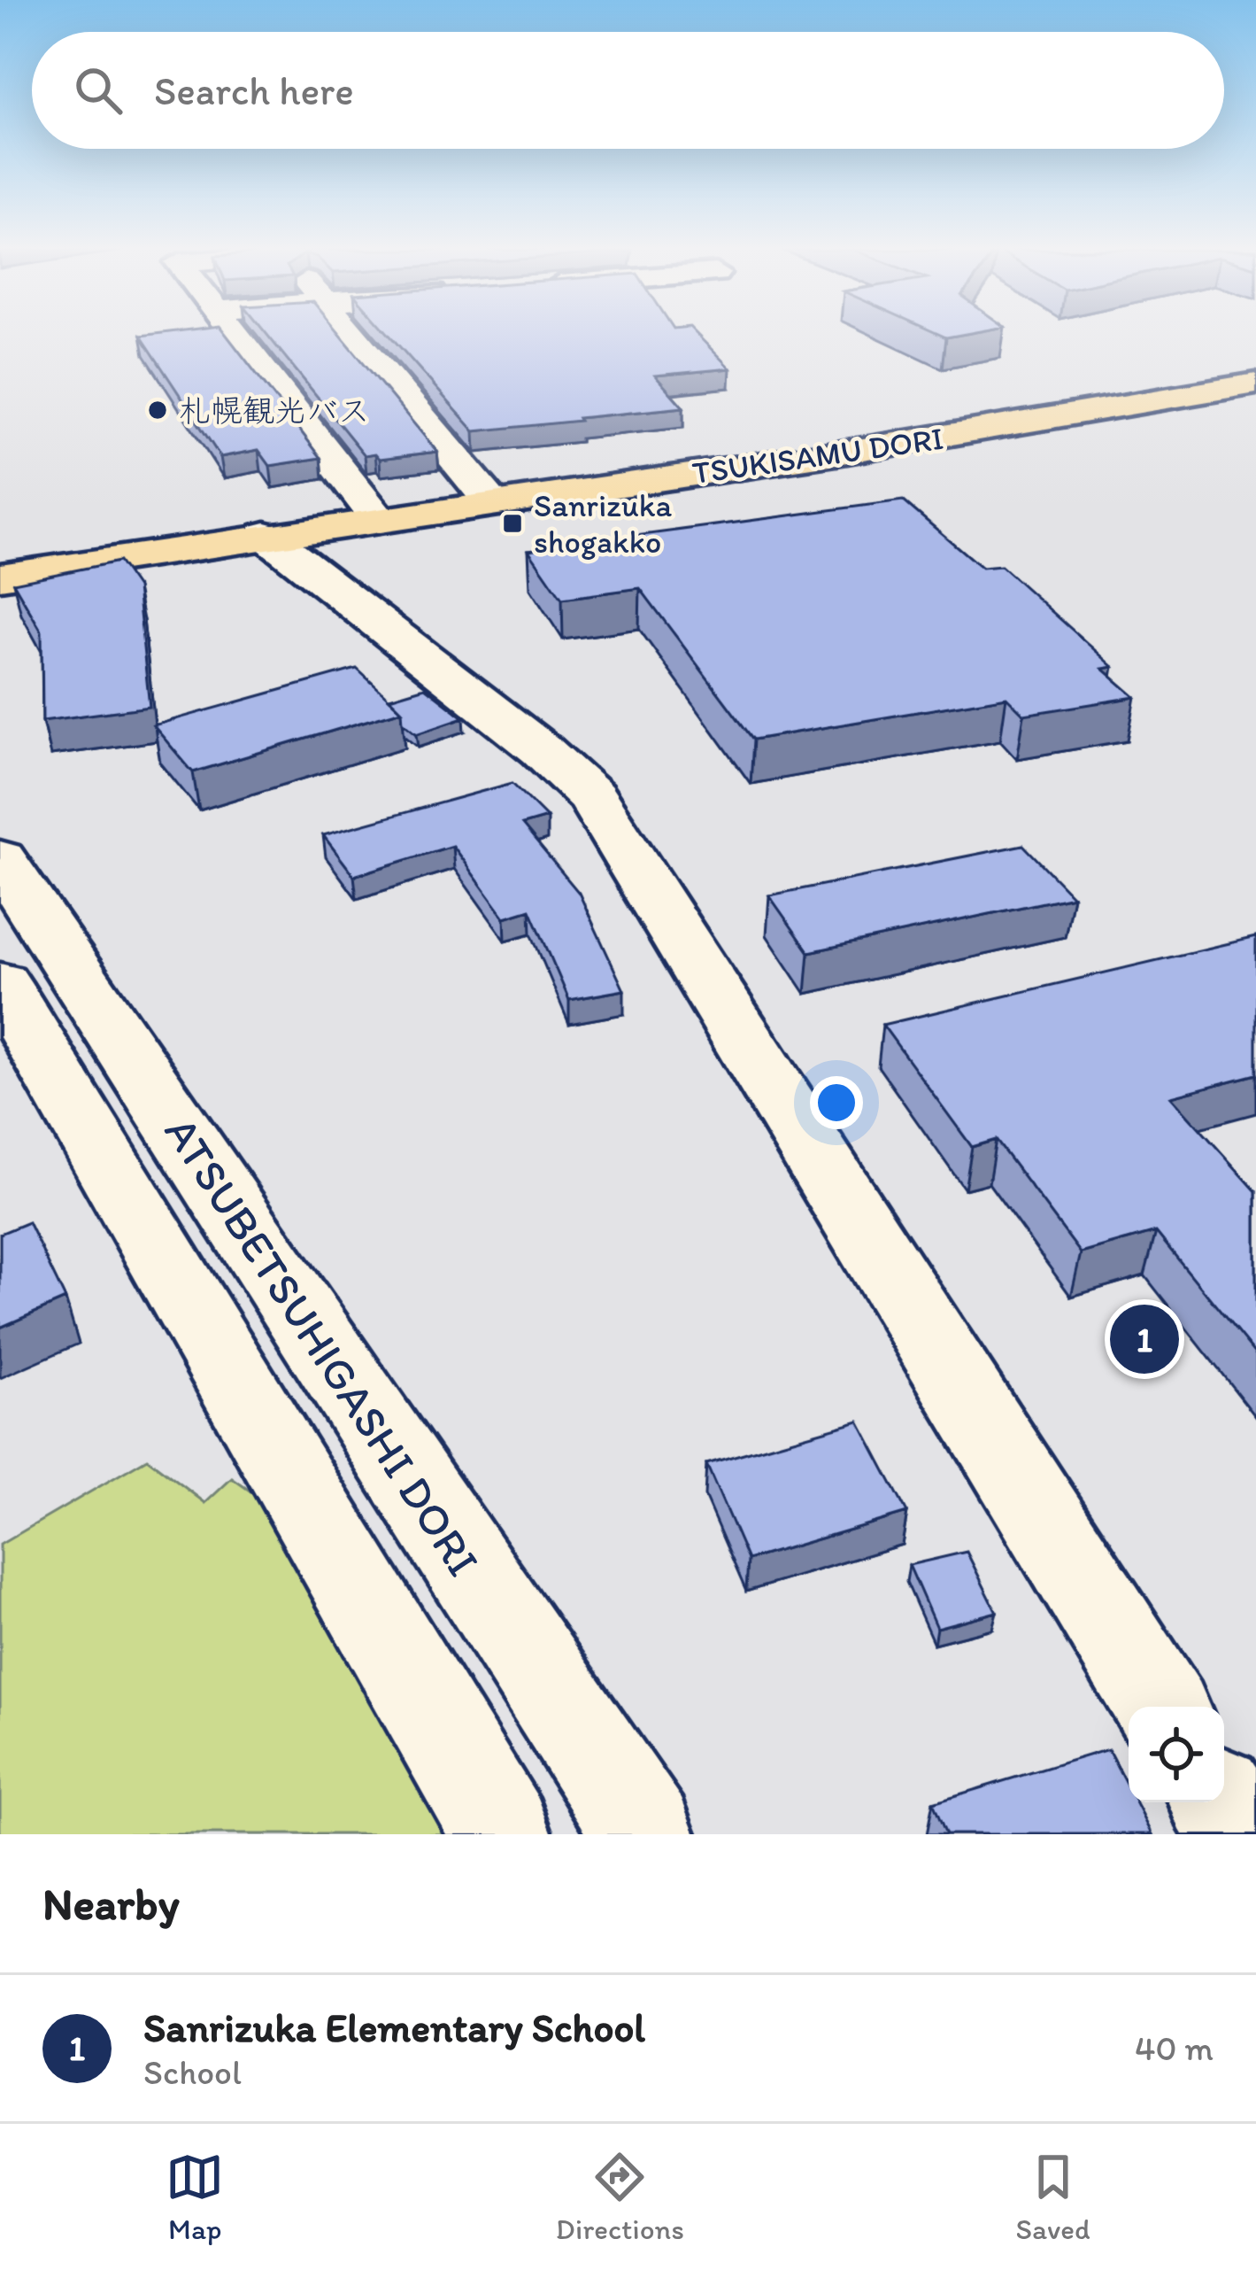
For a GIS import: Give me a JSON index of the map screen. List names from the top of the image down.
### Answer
{
  "streets": {
    "highway": ["TSUKISAMU DORI"],
    "street": ["ATSUBETSUHIGASHI DORI"]
  },
  "places": {
    "other": ["札幌観光バス"],
    "transit": ["Sanrizuka shogakko"]
  },
  "page": {
    "search": "Search here",
    "pins": "1",
    "heading": "Nearby",
    "list": [
      {
        "mark": "1",
        "name": "Sanrizuka Elementary School",
        "note": "School",
        "value": "40 m"
      }
    ],
    "nav": ["Map", "Directions", "Saved"]
  }
}
